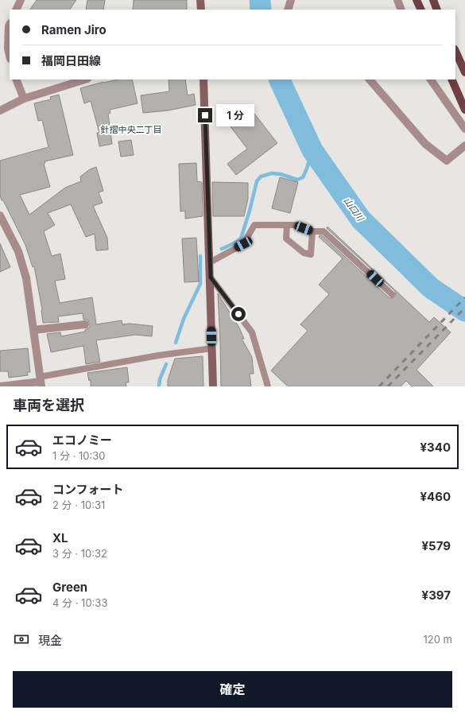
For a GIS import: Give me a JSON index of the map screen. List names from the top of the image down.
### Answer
{
  "districts": ["針摺中央二丁目"],
  "water": ["山口川"],
  "page": {
    "banner": ["Ramen Jiro", "福岡日田線"],
    "bubble": "1 分",
    "heading": "車両を選択",
    "list": [
      {
        "name": "エコノミー",
        "note": "1 分 · 10:30",
        "value": "¥340"
      },
      {
        "name": "コンフォート",
        "note": "2 分 · 10:31",
        "value": "¥460"
      },
      {
        "name": "XL",
        "note": "3 分 · 10:32",
        "value": "¥579"
      },
      {
        "name": "Green",
        "note": "4 分 · 10:33",
        "value": "¥397"
      }
    ],
    "pay": ["現金", "120 m"],
    "buttons": "確定"
  }
}
